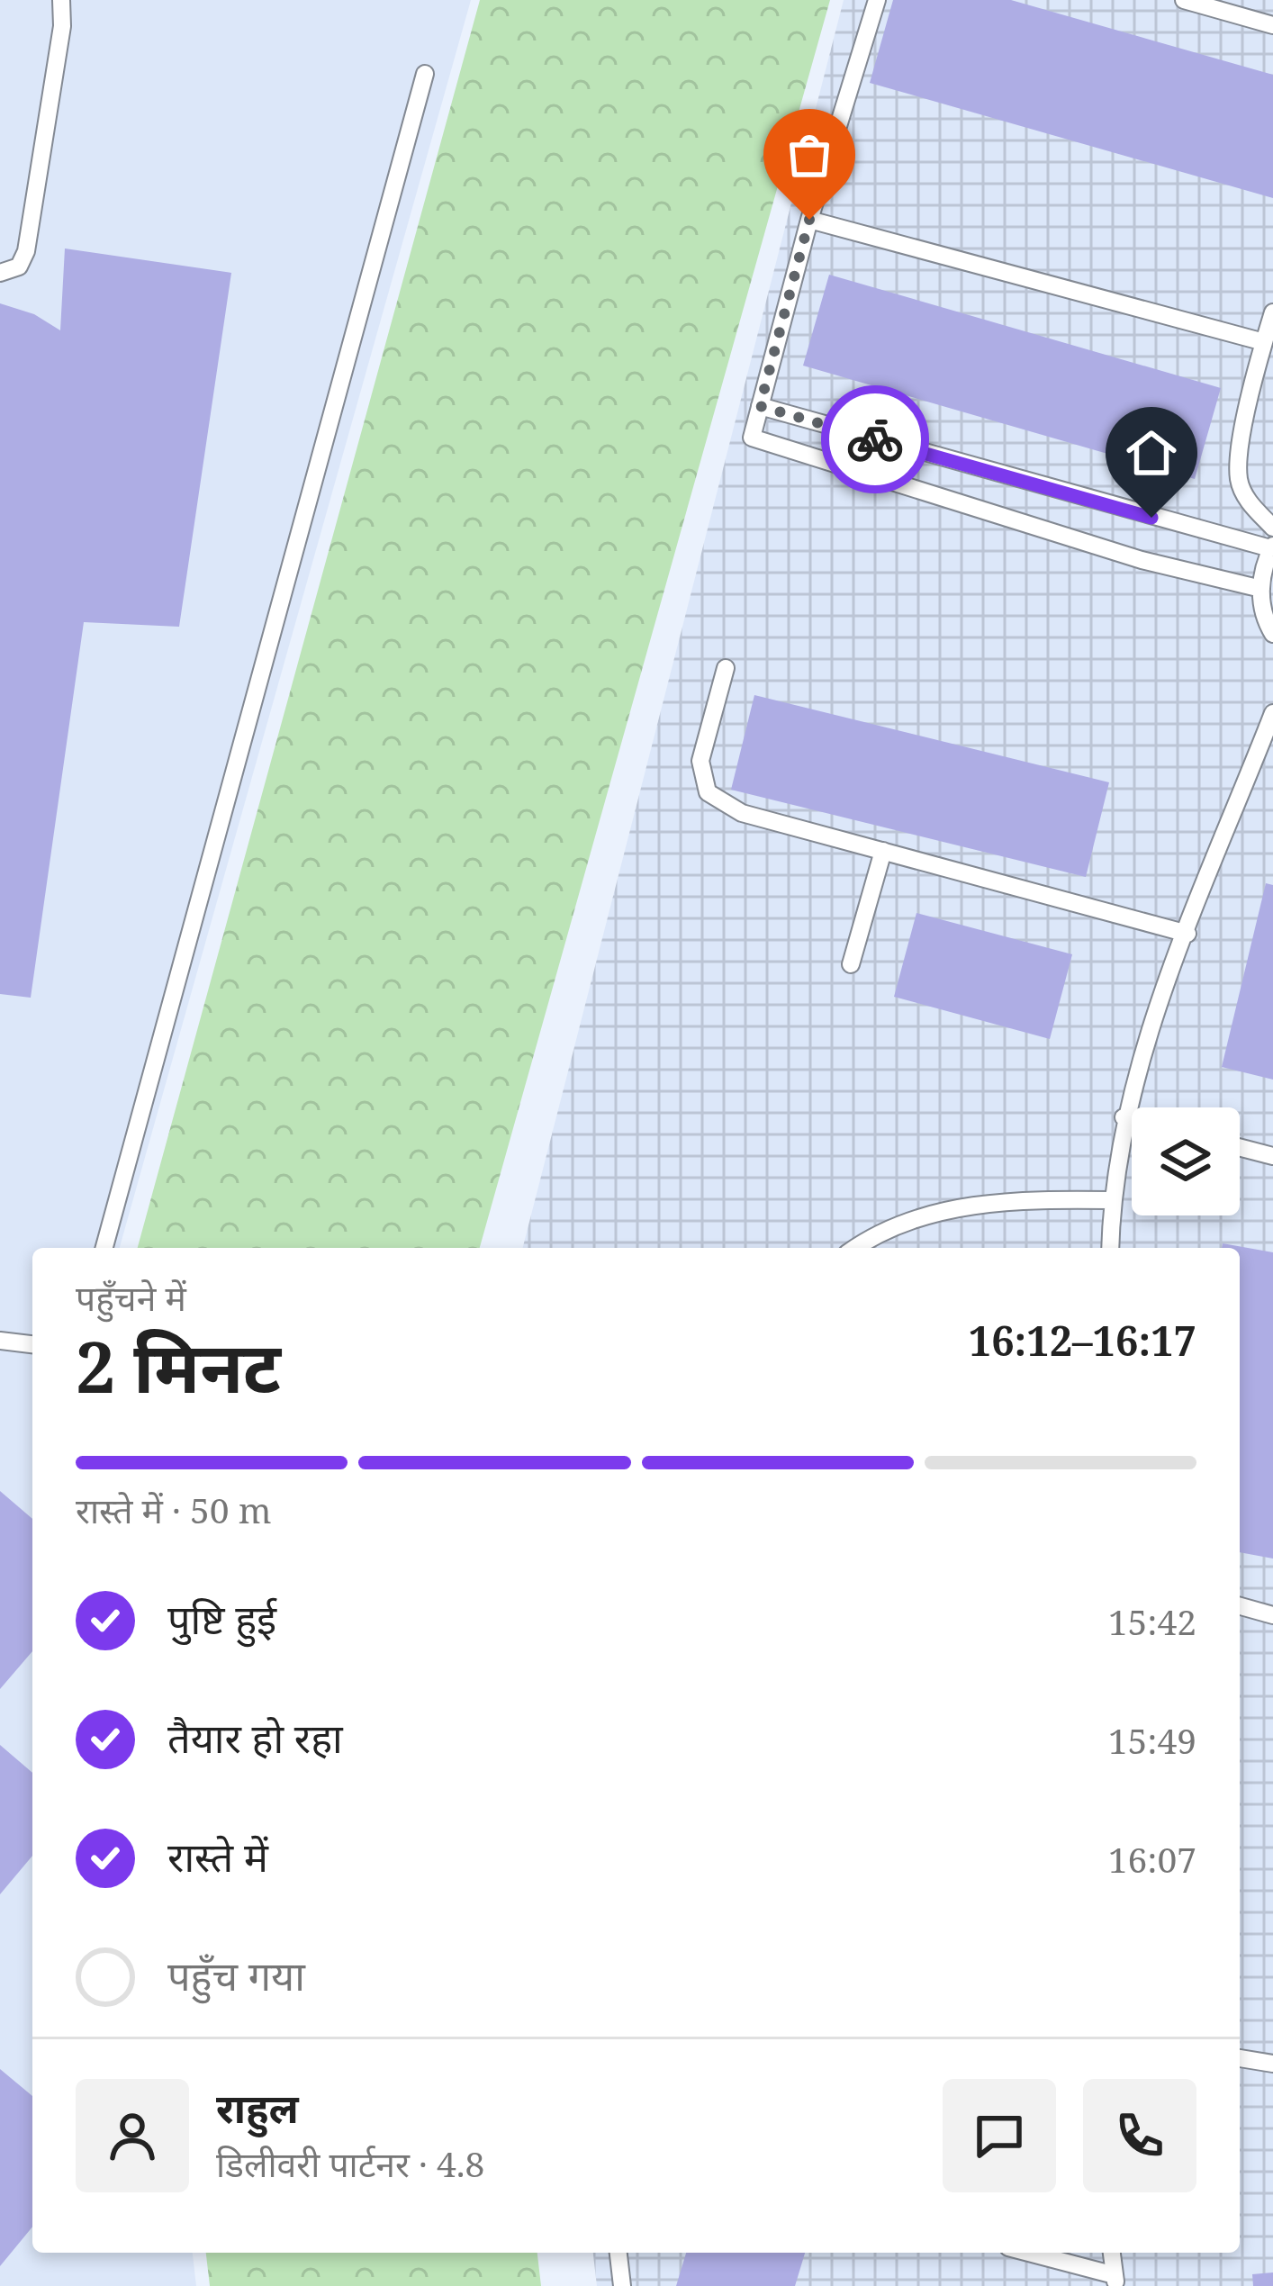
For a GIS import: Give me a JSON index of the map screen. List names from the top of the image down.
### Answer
{
  "page": {
    "heading": ["2 मिनट", "पहुँचने में", "16:12–16:17"],
    "panel": ["राहुल", "डिलीवरी पार्टनर · 4.8"],
    "bar": "रास्ते में · 50 m",
    "list": [
      ["पुष्टि हुई", "15:42"],
      ["तैयार हो रहा", "15:49"],
      ["रास्ते में", "16:07"],
      "पहुँच गया"
    ]
  }
}
